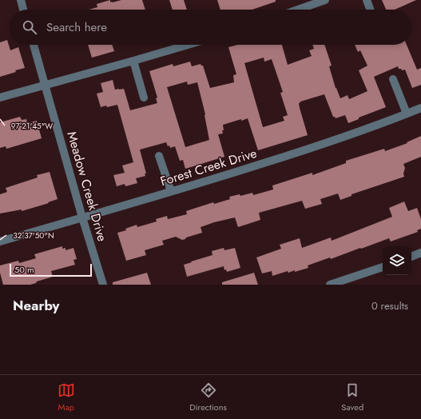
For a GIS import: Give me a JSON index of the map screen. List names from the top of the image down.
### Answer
{
  "streets": {
    "street": ["Forest Creek Drive", "Meadow Creek Drive"]
  },
  "crossings": [
    ["Forest Creek Drive", "Meadow Creek Drive"]
  ],
  "scale_bar": "50 m",
  "page": {
    "search": "Search here",
    "scale": "50 m",
    "heading": ["Nearby", "0 results"],
    "nav": ["Map", "Directions", "Saved"]
  },
  "coordinates": ["97°21'45\"W", "32°37'50\"N"]
}
